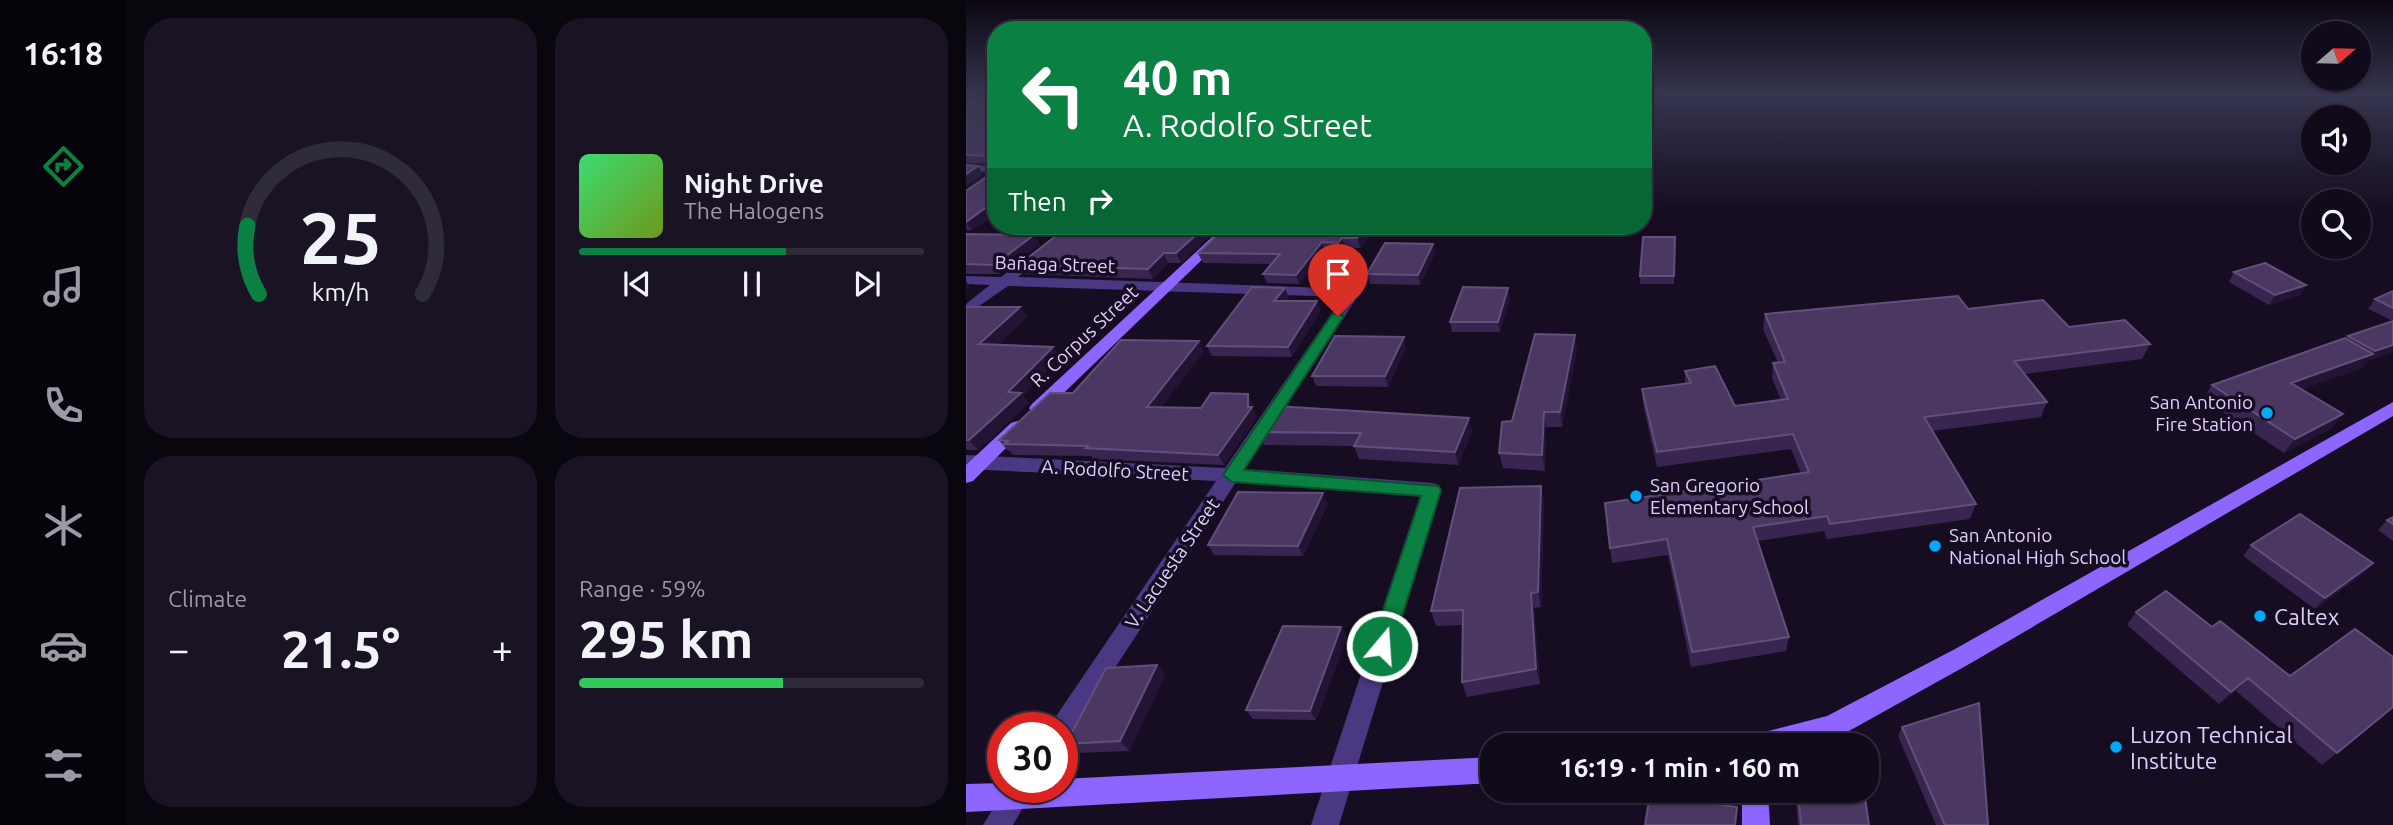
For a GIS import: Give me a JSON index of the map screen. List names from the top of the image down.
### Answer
{
  "streets": {
    "main road": ["R. Corpus Street"],
    "street": ["Bañaga Street", "A. Rodolfo Street", "V. Lacuesta Street"]
  },
  "crossings": [
    ["Bañaga Street", "R. Corpus Street"],
    ["Bañaga Street", "V. Lacuesta Street"],
    ["R. Corpus Street", "A. Rodolfo Street"],
    ["A. Rodolfo Street", "V. Lacuesta Street"]
  ],
  "places": [
    "San Antonio Fire Station",
    "San Gregorio Elementary School",
    "San Antonio National High School",
    "Caltex",
    "Luzon Technical Institute"
  ],
  "north": "right",
  "page": {
    "tabs": "16:18",
    "turn": ["40 m", "A. Rodolfo Street"],
    "song": ["Night Drive", "The Halogens"],
    "then": "Then",
    "tile": [
      "Climate",
      ["Range · 59%", "295 km"]
    ],
    "heat": ["−", "21.5°", "+"],
    "limit": "30",
    "trip": "16:19 · 1 min · 160 m",
    "gauge": ["25", "km/h"]
  }
}
